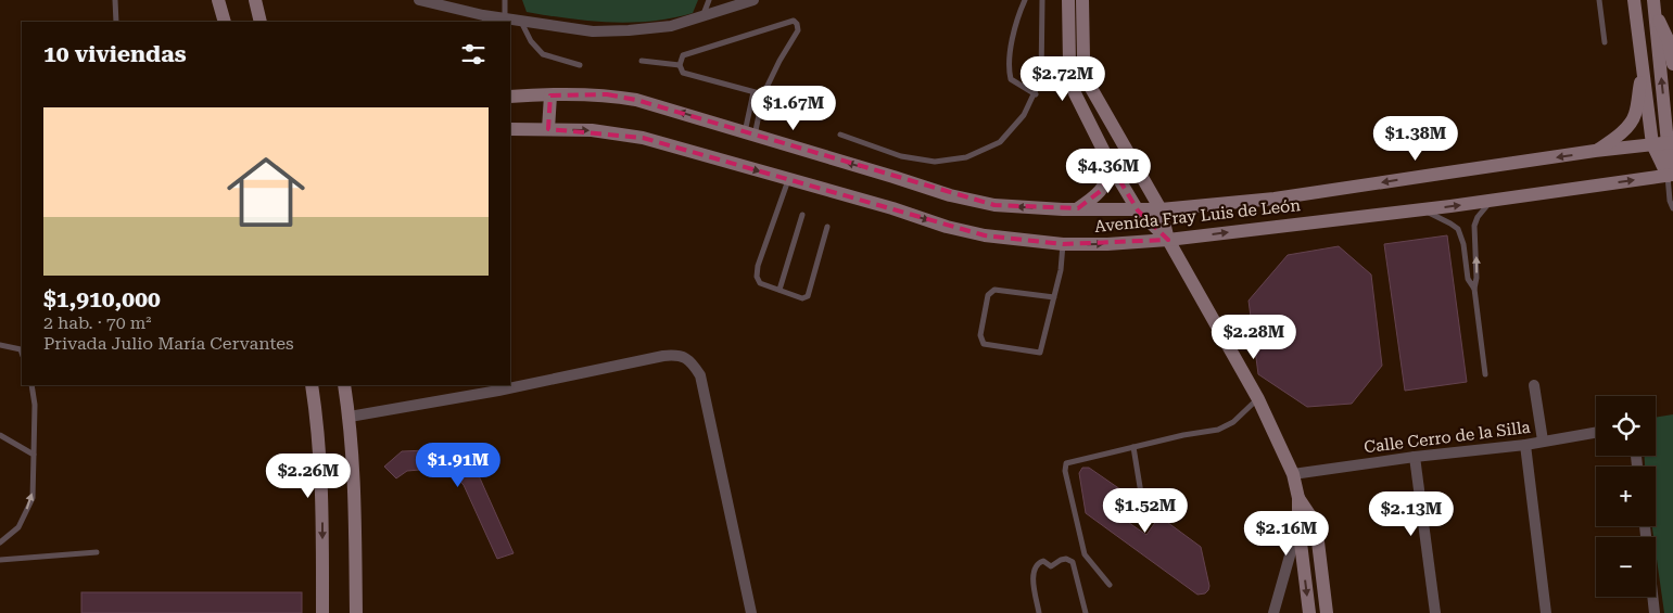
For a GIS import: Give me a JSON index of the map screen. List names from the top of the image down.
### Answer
{
  "streets": {
    "main road": ["Avenida Fray Luis de León"],
    "street": ["Calle Cerro de la Silla"]
  },
  "page": {
    "heading": "10 viviendas",
    "price": [
      "$2.72M",
      "$1.67M",
      "$1.38M",
      "$4.36M",
      "$2.28M",
      "$1.91M",
      "$2.26M",
      "$1.52M",
      "$2.13M",
      "$2.16M"
    ],
    "list": [
      {
        "name": "$1,910,000",
        "note": "2 hab. · 70 m² · Privada Julio María Cervantes"
      }
    ],
    "map_buttons": ["+", "−"]
  }
}
